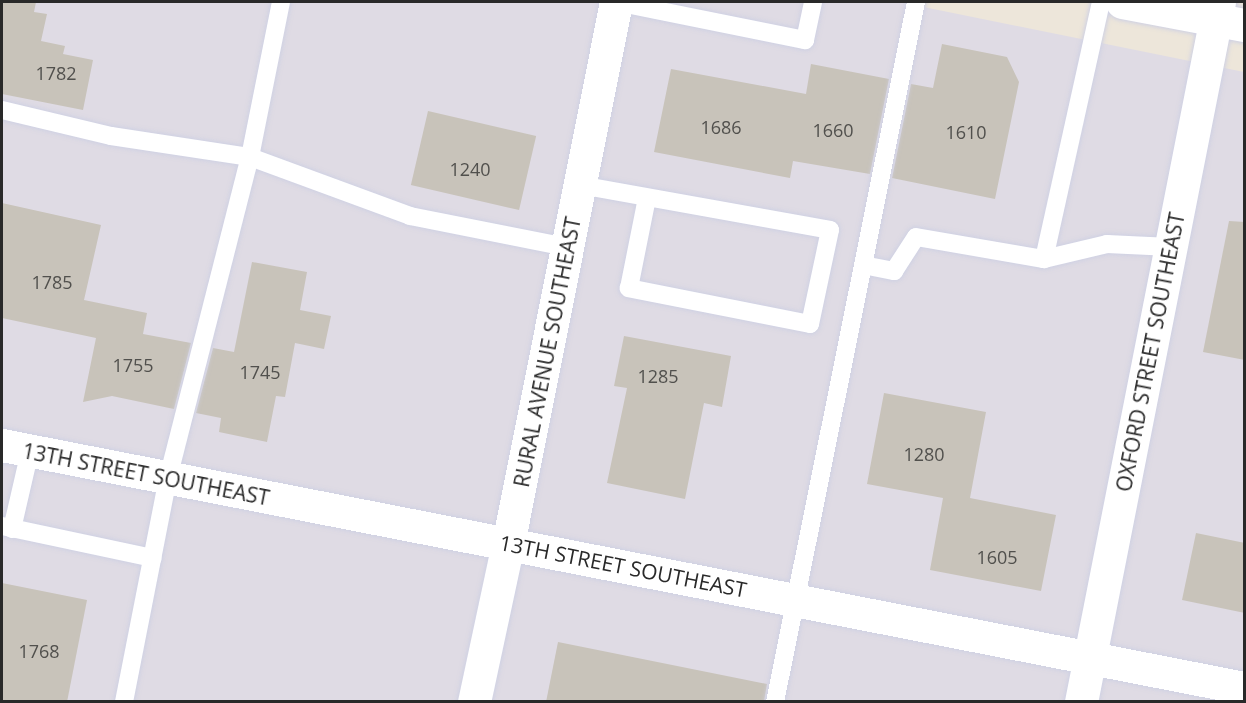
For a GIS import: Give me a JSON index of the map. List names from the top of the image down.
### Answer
{
  "streets": {
    "street": ["RURAL AVENUE SOUTHEAST", "OXFORD STREET SOUTHEAST", "13TH STREET SOUTHEAST"]
  },
  "crossings": [
    ["RURAL AVENUE SOUTHEAST", "13TH STREET SOUTHEAST"],
    ["OXFORD STREET SOUTHEAST", "13TH STREET SOUTHEAST"]
  ],
  "house_numbers": [
    "1782",
    "1686",
    "1660",
    "1610",
    "1240",
    "1785",
    "1755",
    "1745",
    "1285",
    "1280",
    "1605",
    "1768"
  ]
}
